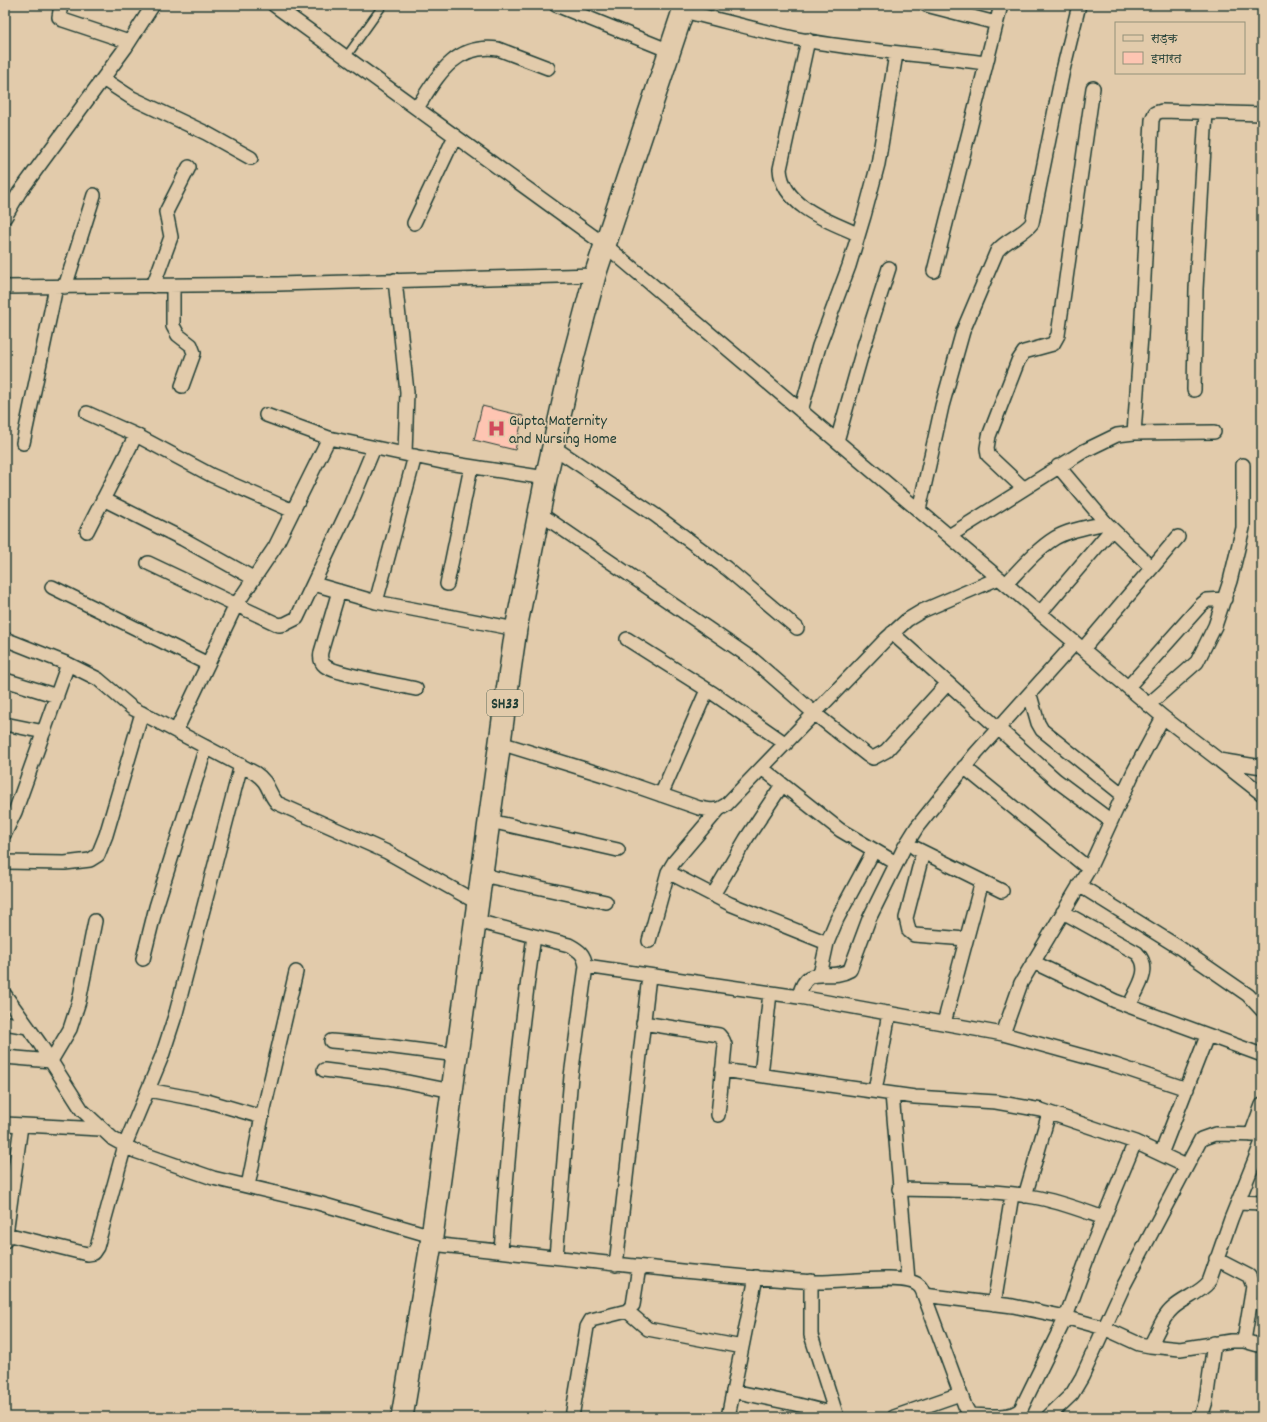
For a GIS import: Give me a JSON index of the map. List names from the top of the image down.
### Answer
{
  "streets": {
    "main road": ["SH33"]
  },
  "places": {
    "hospital": ["Gupta Maternity and Nursing Home"]
  },
  "legend": ["सड़क", "इमारत"]
}
